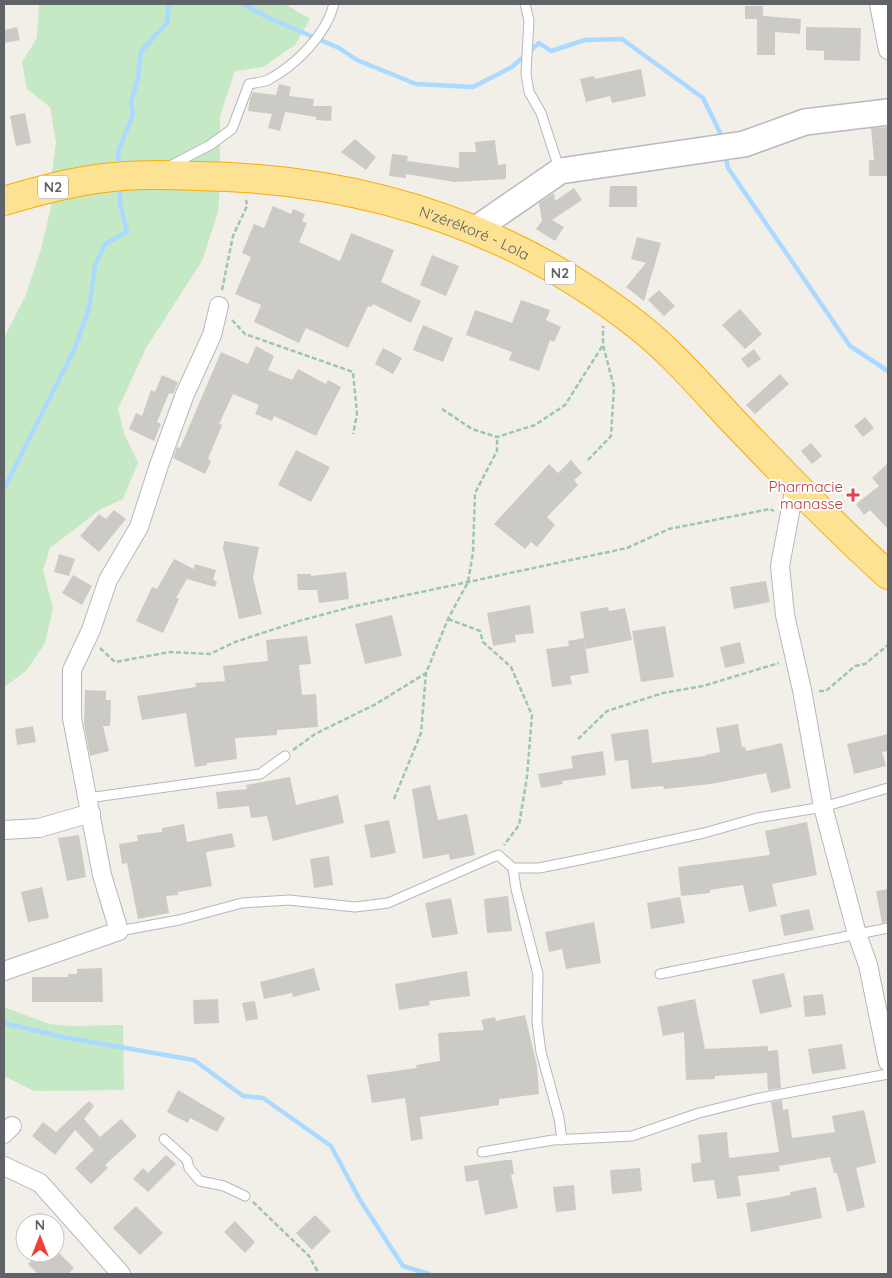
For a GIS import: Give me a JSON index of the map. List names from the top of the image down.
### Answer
{
  "streets": {
    "highway": ["N2", "N'zérékoré - Lola"]
  },
  "places": {
    "health": ["Pharmacie manasse"]
  },
  "north": "top"
}
